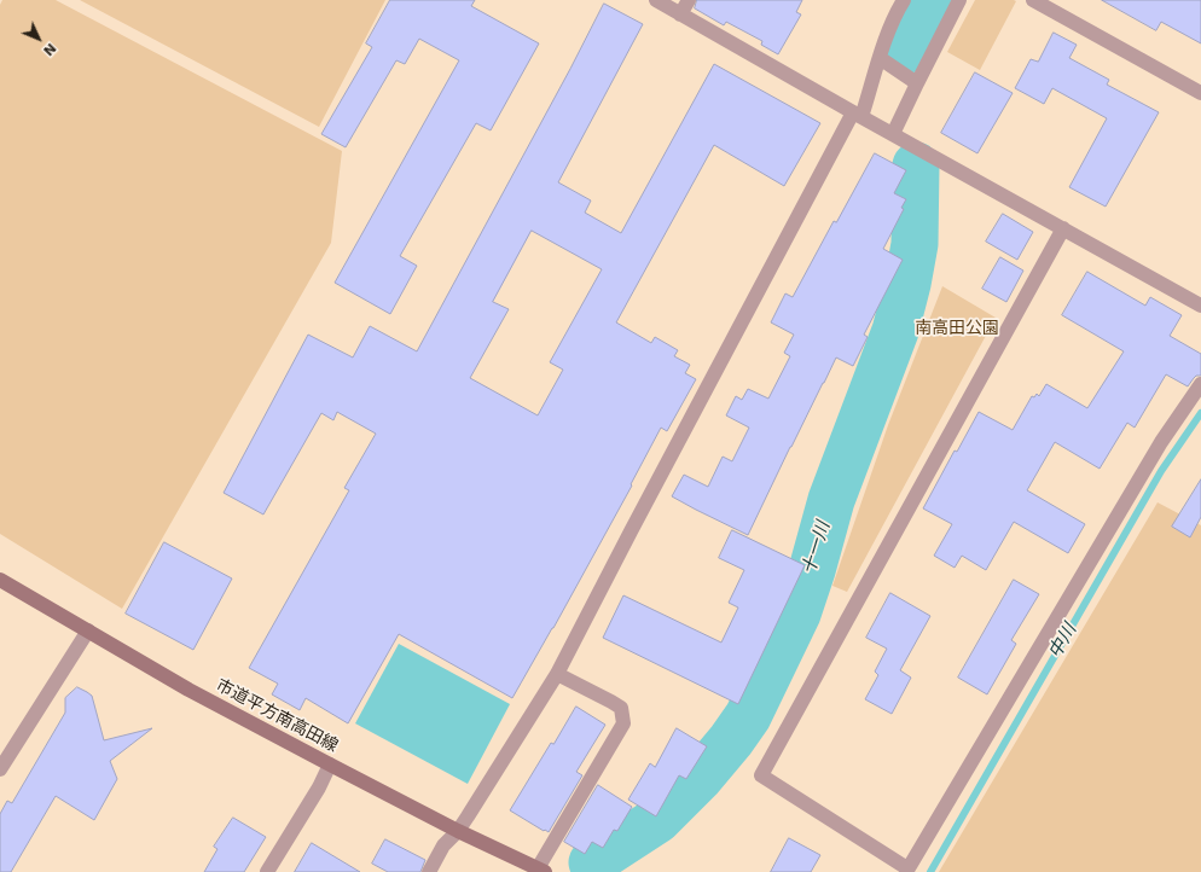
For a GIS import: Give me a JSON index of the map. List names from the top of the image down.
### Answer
{
  "streets": {
    "street": ["市道平方南高田線"]
  },
  "water": ["十一川", "中川"],
  "parks": ["南高田公園"],
  "north": "bottom right"
}
